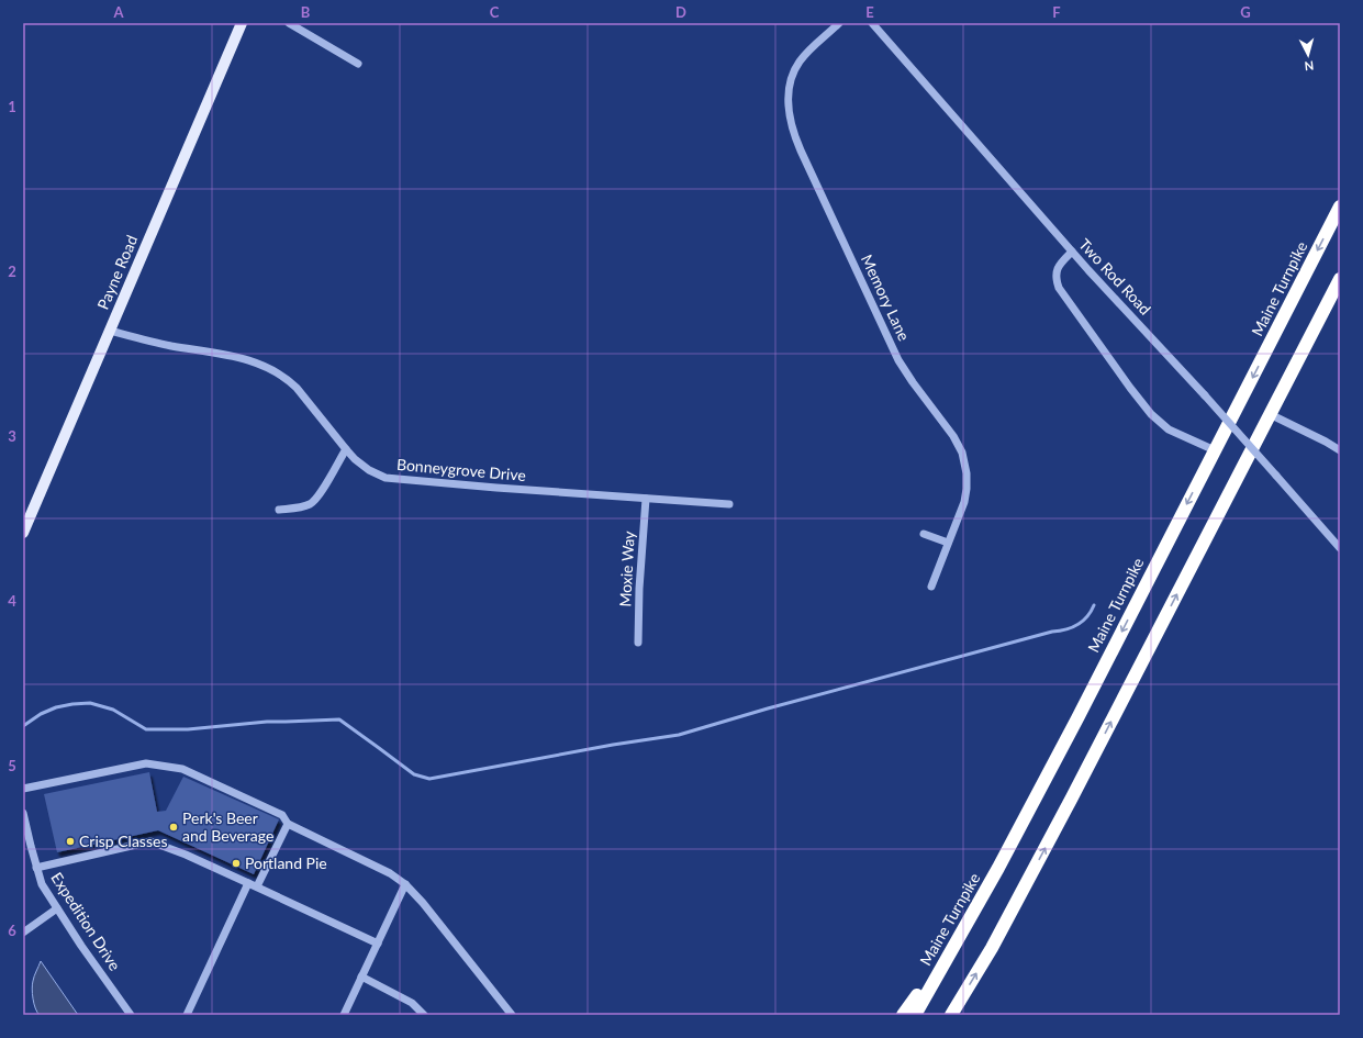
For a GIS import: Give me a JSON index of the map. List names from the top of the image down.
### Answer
{
  "streets": {
    "highway": ["Maine Turnpike"],
    "main road": ["Payne Road"],
    "street": [
      "Two Rod Road",
      "Memory Lane",
      "Bonneygrove Drive",
      "Moxie Way",
      "Expedition Drive"
    ]
  },
  "crossings": [
    ["Payne Road", "Bonneygrove Drive"],
    ["Bonneygrove Drive", "Moxie Way"]
  ],
  "places": ["Perk's Beer and Beverage", "Crisp Classes", "Portland Pie"],
  "north": "bottom",
  "grid": {
    "columns": [
      "A",
      "B",
      "C",
      "D",
      "E",
      "F",
      "G"
    ],
    "rows": [
      "1",
      "2",
      "3",
      "4",
      "5",
      "6"
    ]
  }
}
